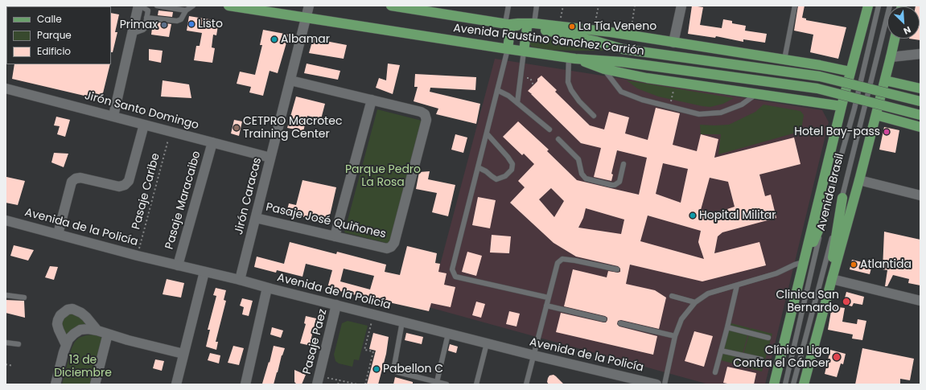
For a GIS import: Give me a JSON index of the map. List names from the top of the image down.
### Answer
{
  "streets": {
    "main road": ["Avenida Faustino Sanchez Carrión", "Avenida Brasil"],
    "street": [
      "Jirón Santo Domingo",
      "Jirón Caracas",
      "Pasaje Maracaibo",
      "Pasaje José Quiñones",
      "Avenida de la Policía",
      "Pasaje Paez"
    ],
    "path": ["Pasaje Caribe"]
  },
  "crossings": [
    ["Avenida Faustino Sanchez Carrión", "Jirón Caracas"],
    ["Jirón Santo Domingo", "Pasaje Caribe"],
    ["Jirón Santo Domingo", "Jirón Caracas"],
    ["Jirón Santo Domingo", "Pasaje Maracaibo"],
    ["Pasaje Caribe", "Avenida de la Policía"],
    ["Jirón Caracas", "Pasaje José Quiñones"],
    ["Jirón Caracas", "Avenida de la Policía"],
    ["Pasaje Maracaibo", "Avenida de la Policía"],
    ["Avenida de la Policía", "Pasaje Paez"]
  ],
  "parks": ["Parque Pedro La Rosa", "13 de Diciembre"],
  "places": [
    "Listo",
    "Primax",
    "La Tía Veneno",
    "Albamar",
    "CETPRO Macrotec Training Center",
    "Hotel Bay-pass",
    "Hopital Militar",
    "Atlantida",
    "Clinica San Bernardo",
    "Clínica Liga Contra el Cáncer",
    "Pabellon C"
  ],
  "legend": ["Calle", "Parque", "Edificio"],
  "north": "bottom right"
}
